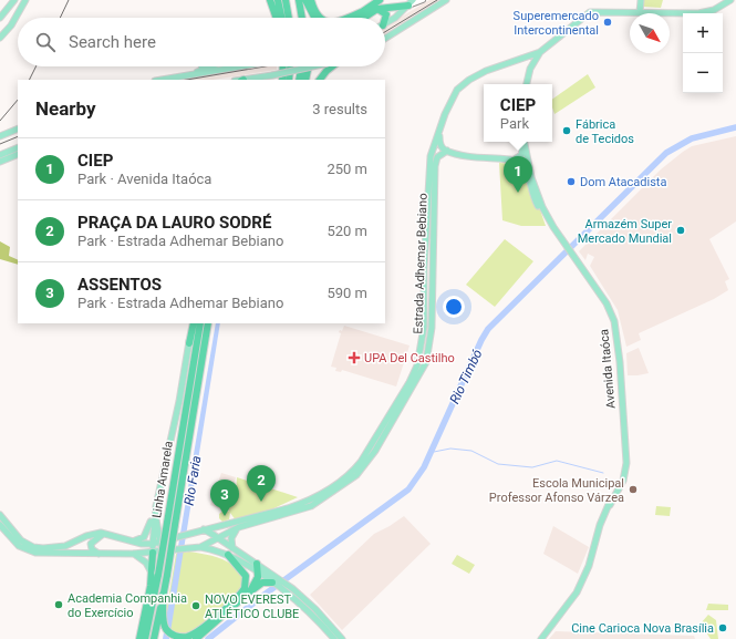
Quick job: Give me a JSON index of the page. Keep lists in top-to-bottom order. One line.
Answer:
{"streets":{"highway":["Linha Amarela"],"main road":["Estrada Adhemar Bebiano","Avenida Itaóca"]},"crossings":[["Estrada Adhemar Bebiano","Linha Amarela"]],"water":["Rio Timbó","Rio Faria"],"places":{"other":["Superemercado Intercontinental","Fábrica de Tecidos","Dom Atacadista","Armazém Super Mercado Mundial","Escola Municipal Professor Afonso Várzea","Academia Companhia do Exercício","NOVO EVEREST ATLÉTICO CLUBE","Cine Carioca Nova Brasília"],"health":["UPA Del Castilho"]},"north":"bottom right","page":{"map_buttons":["+","−"],"search":"Search here","heading":["Nearby","3 results"],"popup":["CIEP","Park"],"list":[{"mark":"1","name":"CIEP","note":"Park · Avenida Itaóca","value":"250 m"},{"mark":"2","name":"PRAÇA DA LAURO SODRÉ","note":"Park · Estrada Adhemar Bebiano","value":"520 m"},{"mark":"3","name":"ASSENTOS","note":"Park · Estrada Adhemar Bebiano","value":"590 m"}],"pins":["1","2","3"]}}
